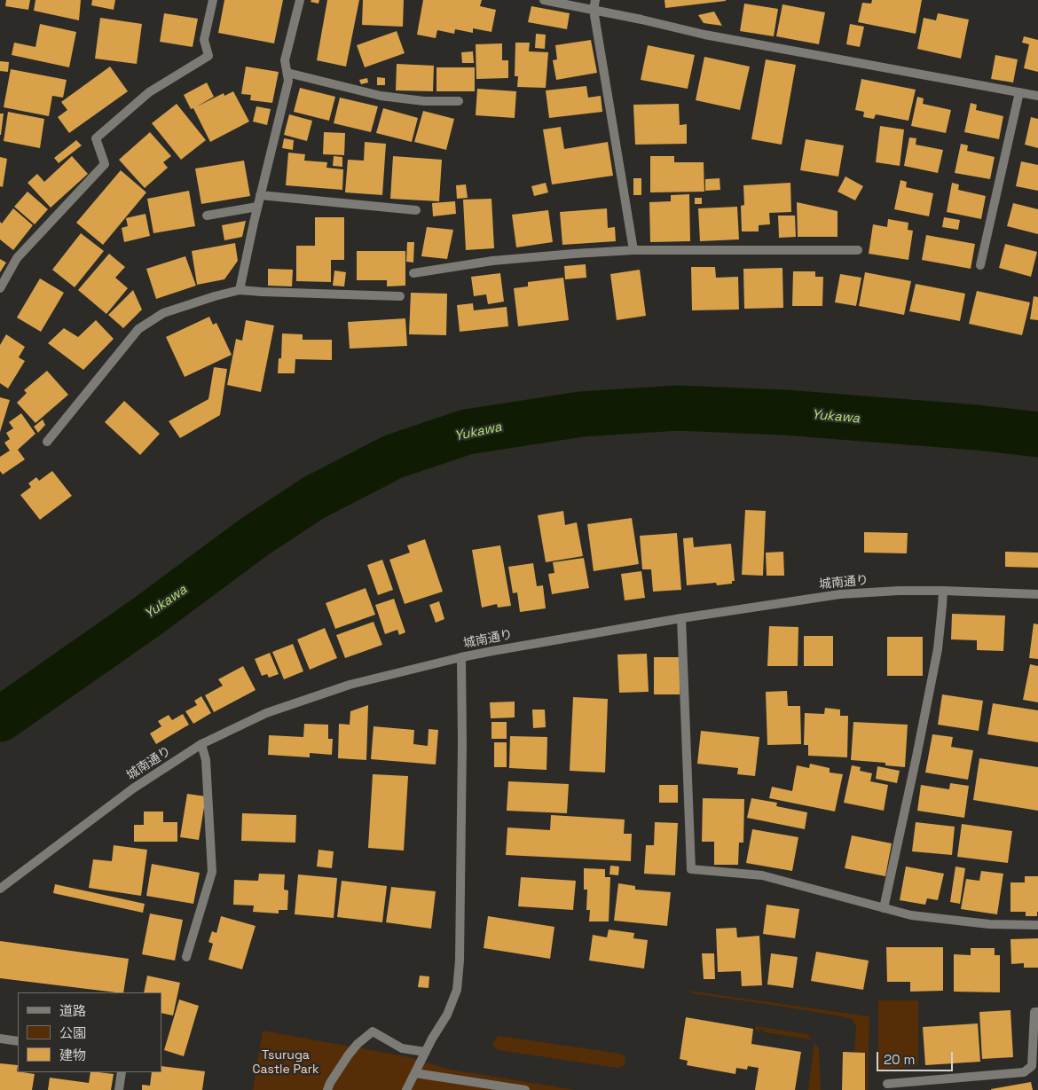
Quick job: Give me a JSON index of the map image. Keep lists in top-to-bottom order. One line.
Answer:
{"streets":{"street":["城南通り"]},"water":["Yukawa"],"parks":["Tsuruga Castle Park"],"legend":["道路","公園","建物"],"scale_bar":"20 m"}
